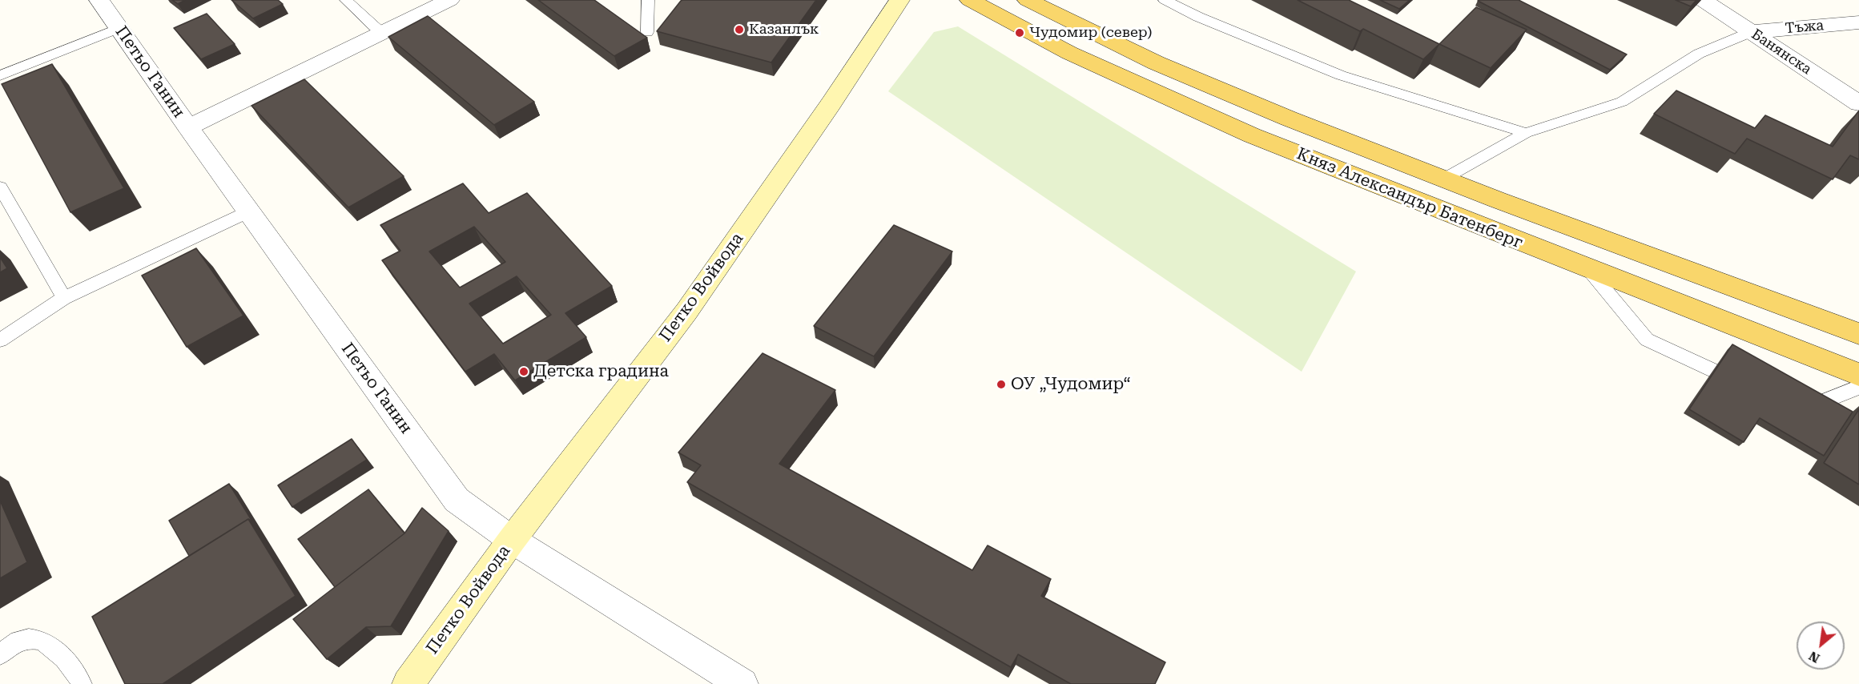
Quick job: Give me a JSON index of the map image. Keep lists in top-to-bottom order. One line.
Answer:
{"streets":{"main road":["Княз Александър Батенберг"],"street":["Тъжа","Банянска","Петьо Ганин","Петко Войвода"]},"crossings":[["Тъжа","Банянска"],["Петьо Ганин","Петко Войвода"]],"places":["Казанлък","Чудомир (север)","Детска градина","ОУ „Чудомир“"],"north":"bottom left"}
